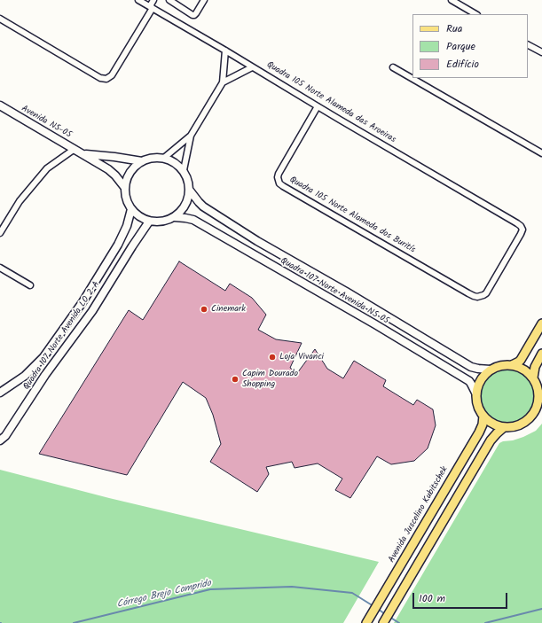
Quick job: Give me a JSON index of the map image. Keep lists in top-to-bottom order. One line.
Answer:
{"streets":{"main road":["Avenida Juscelino Kubitschek"],"street":["Quadra 105 Norte Alameda das Aroeiras","Avenida NS-05","Quadra 105 Norte Alameda dos Buritís","Quadra 107 Norte Avenida NS 05","Quadra 107 Norte Avenida LO 2-A"]},"crossings":[["Quadra 105 Norte Alameda das Aroeiras","Quadra 105 Norte Alameda dos Buritís"],["Quadra 107 Norte Avenida NS 05","Quadra 107 Norte Avenida LO 2-A"],["Quadra 107 Norte Avenida NS 05","Avenida Juscelino Kubitschek"]],"water":["Córrego Brejo Comprido"],"places":["Cinemark","Loja Vivanci","Capim Dourado Shopping"],"legend":["Rua","Parque","Edifício"],"scale_bar":"100 m"}
